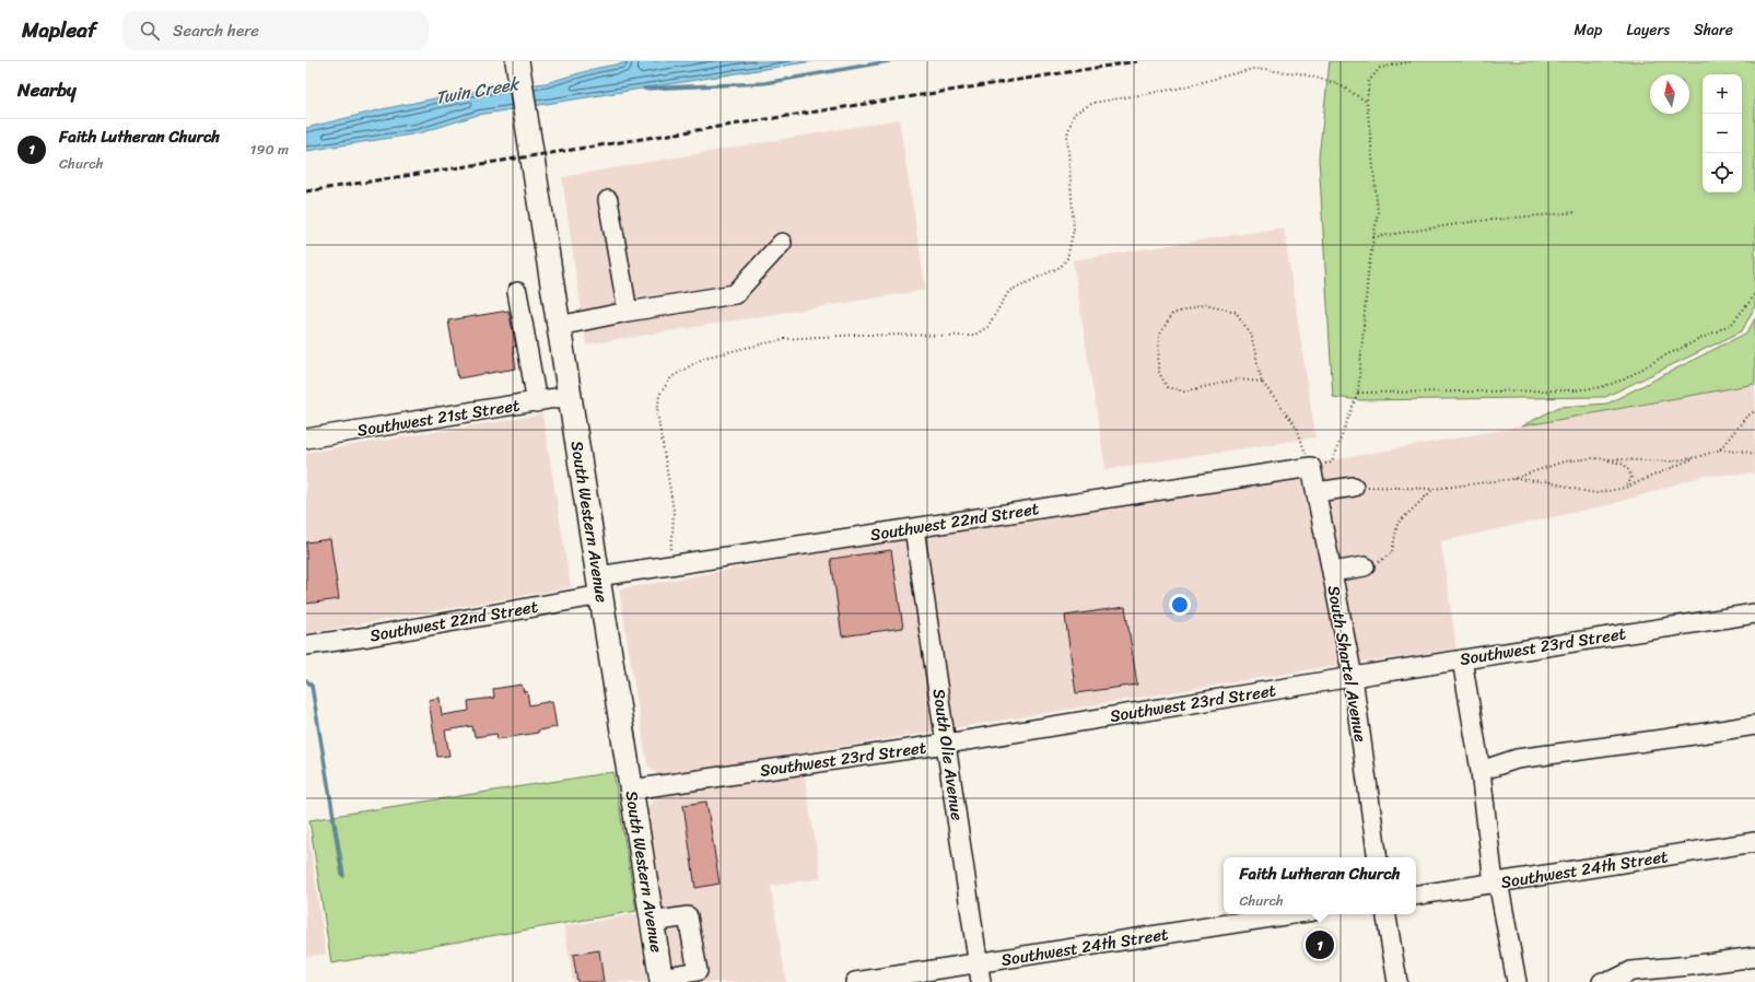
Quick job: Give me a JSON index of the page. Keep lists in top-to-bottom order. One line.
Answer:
{"streets":{"main road":["South Western Avenue"],"street":["Southwest 21st Street","Southwest 22nd Street","Southwest 23rd Street","South Shartel Avenue","South Olie Avenue","Southwest 24th Street"]},"crossings":[["Southwest 21st Street","South Western Avenue"],["South Western Avenue","Southwest 22nd Street"],["South Western Avenue","Southwest 23rd Street"],["Southwest 22nd Street","South Shartel Avenue"],["Southwest 22nd Street","South Olie Avenue"],["Southwest 23rd Street","South Shartel Avenue"],["Southwest 23rd Street","South Olie Avenue"],["South Olie Avenue","Southwest 24th Street"]],"water":["Twin Creek"],"north":"top","page":{"header":"Mapleaf","search":"Search here","nav":["Map","Layers","Share"],"heading":"Nearby","map_buttons":["+","−"],"list":[{"mark":"1","name":"Faith Lutheran Church","note":"Church","value":"190 m"}],"popup":["Faith Lutheran Church","Church"],"pins":"1"}}
